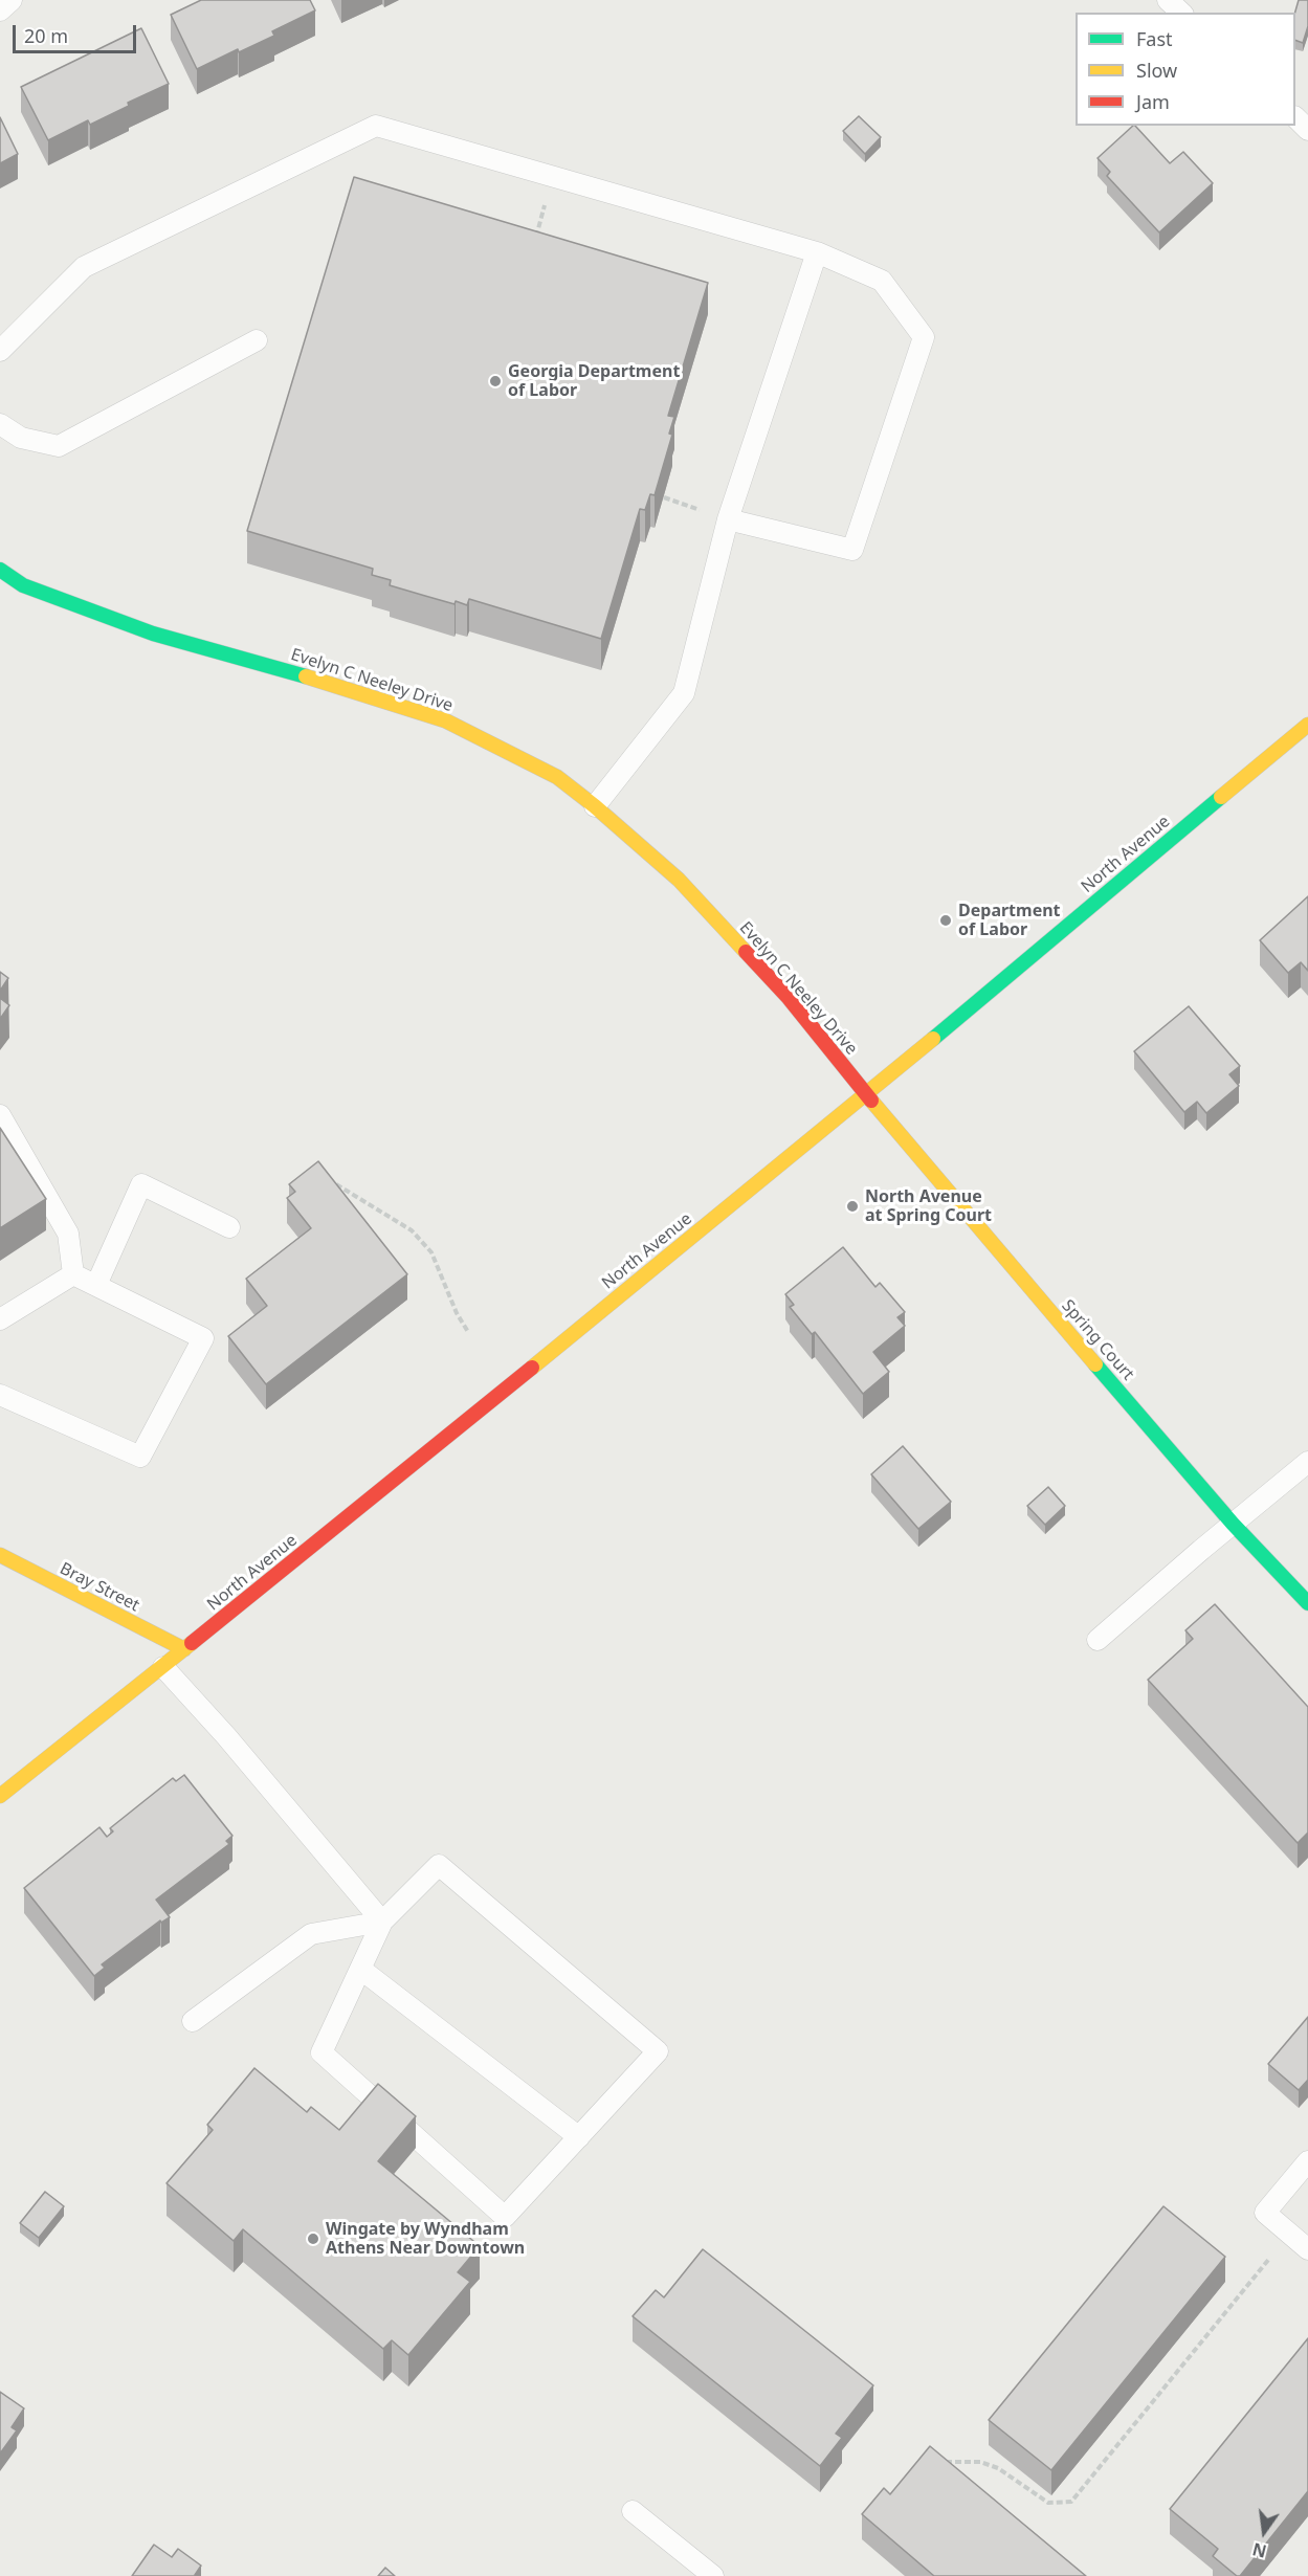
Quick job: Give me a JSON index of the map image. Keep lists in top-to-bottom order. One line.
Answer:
{"streets":{"street":["Evelyn C Neeley Drive","North Avenue","Spring Court","Bray Street"]},"crossings":[["Evelyn C Neeley Drive","North Avenue"],["Evelyn C Neeley Drive","Spring Court"],["North Avenue","Spring Court"],["North Avenue","Bray Street"]],"places":["Georgia Department of Labor","Department of Labor","North Avenue at Spring Court","Wingate by Wyndham Athens Near Downtown"],"legend":["Fast","Slow","Jam"],"scale_bar":"20 m","north":"bottom"}
